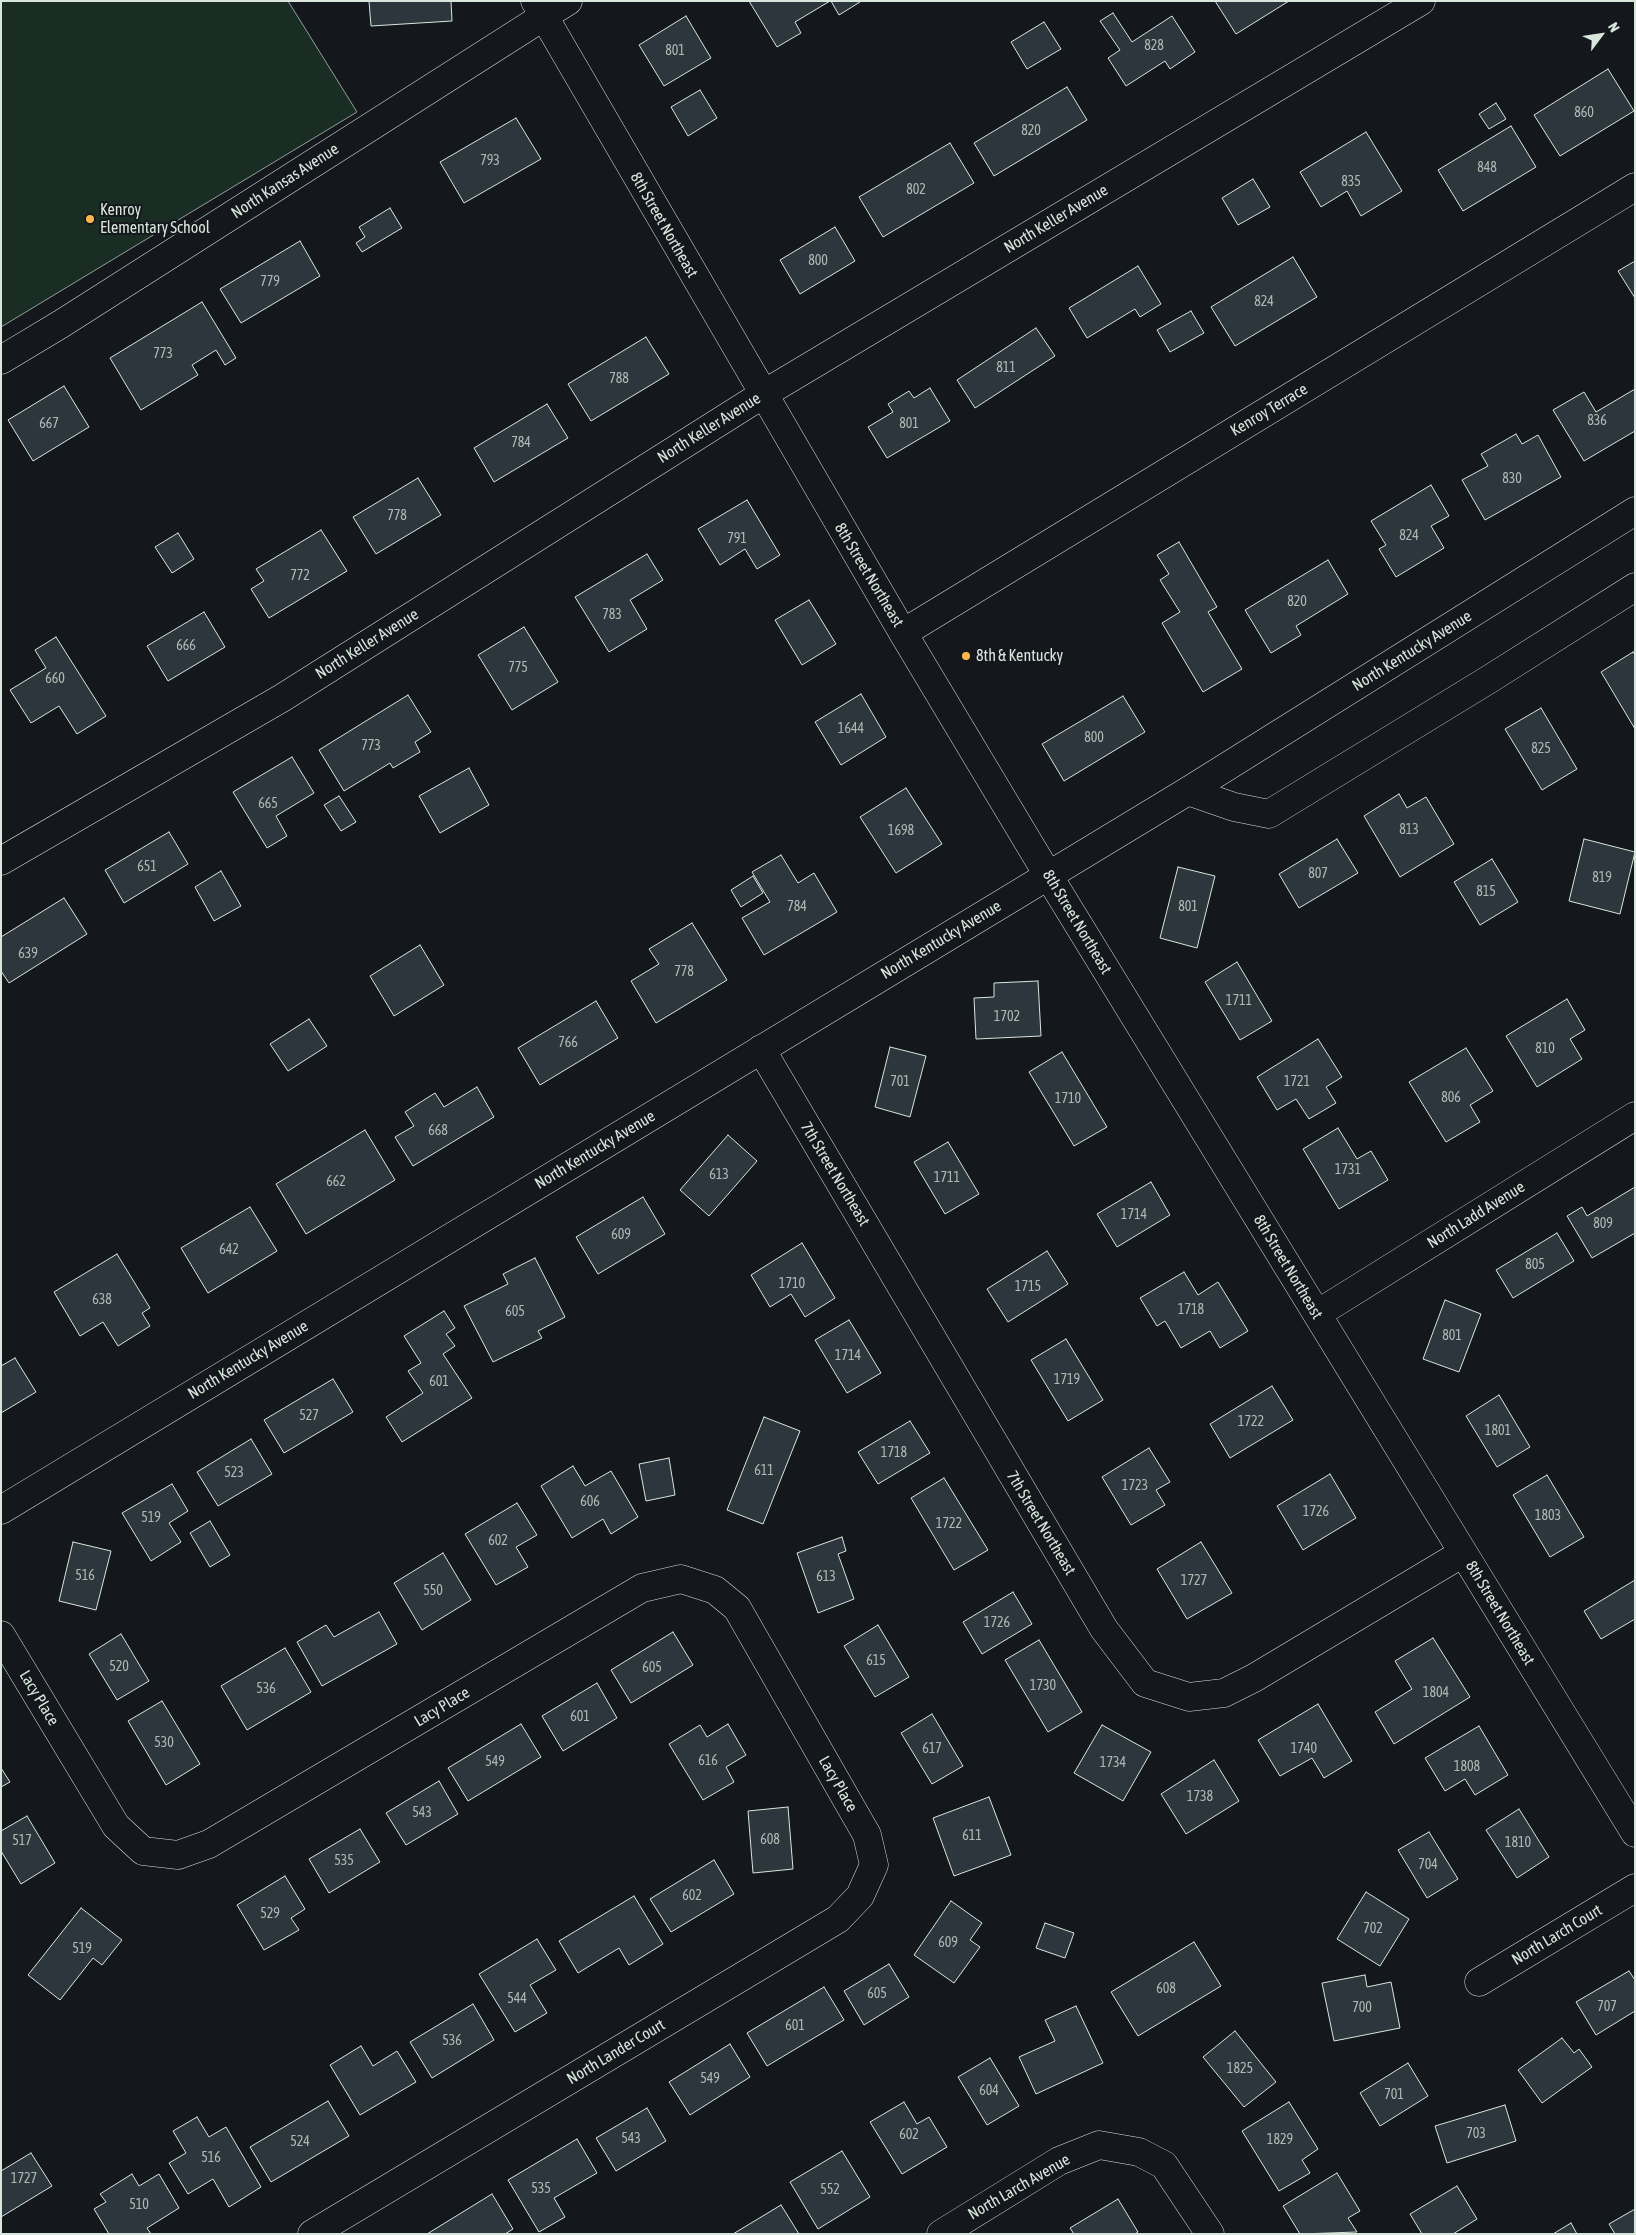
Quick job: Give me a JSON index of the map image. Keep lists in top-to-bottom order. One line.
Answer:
{"streets":{"street":["North Kansas Avenue","North Keller Avenue","8th Street Northeast","Kenroy Terrace","North Kentucky Avenue","7th Street Northeast","North Ladd Avenue","Lacy Place","North Larch Court","North Lander Court","North Larch Avenue"]},"crossings":[["North Kansas Avenue","8th Street Northeast"],["North Keller Avenue","8th Street Northeast"],["8th Street Northeast","Kenroy Terrace"],["8th Street Northeast","North Kentucky Avenue"],["8th Street Northeast","7th Street Northeast"],["8th Street Northeast","North Ladd Avenue"],["North Kentucky Avenue","7th Street Northeast"],["Lacy Place","North Lander Court"]],"places":["Kenroy Elementary School","8th & Kentucky"],"house_numbers":["828","801","860","820","793","848","835","802","800","779","824","773","811","788","836","667","801","784","830","778","824","791","772","820","783","666","775","660","1644","800","773","825","665","813","1698","651","807","819","815","784","801","639","778","1711","1702","766","810","701","1721","806","1710","668","1731","613","1711","662","1714","809","609","642","805","1710","1715","638","1718","605","801","1714","1719","601","527","1722","1801","1718","611","523","1723","606","1726","1803","519","1722","602","516","613","1727","550","1726","615","520","605","1730","536","1804","601","530","617","1740","616","549","1734","1808","1738","543","611","608","517","1810","535","704","602","529","702","609","519","608","605","544","707","700","601","536","1825","549","604","701","703","602","543","1829","524","516","1727","535","552","510"],"north":"top right"}
